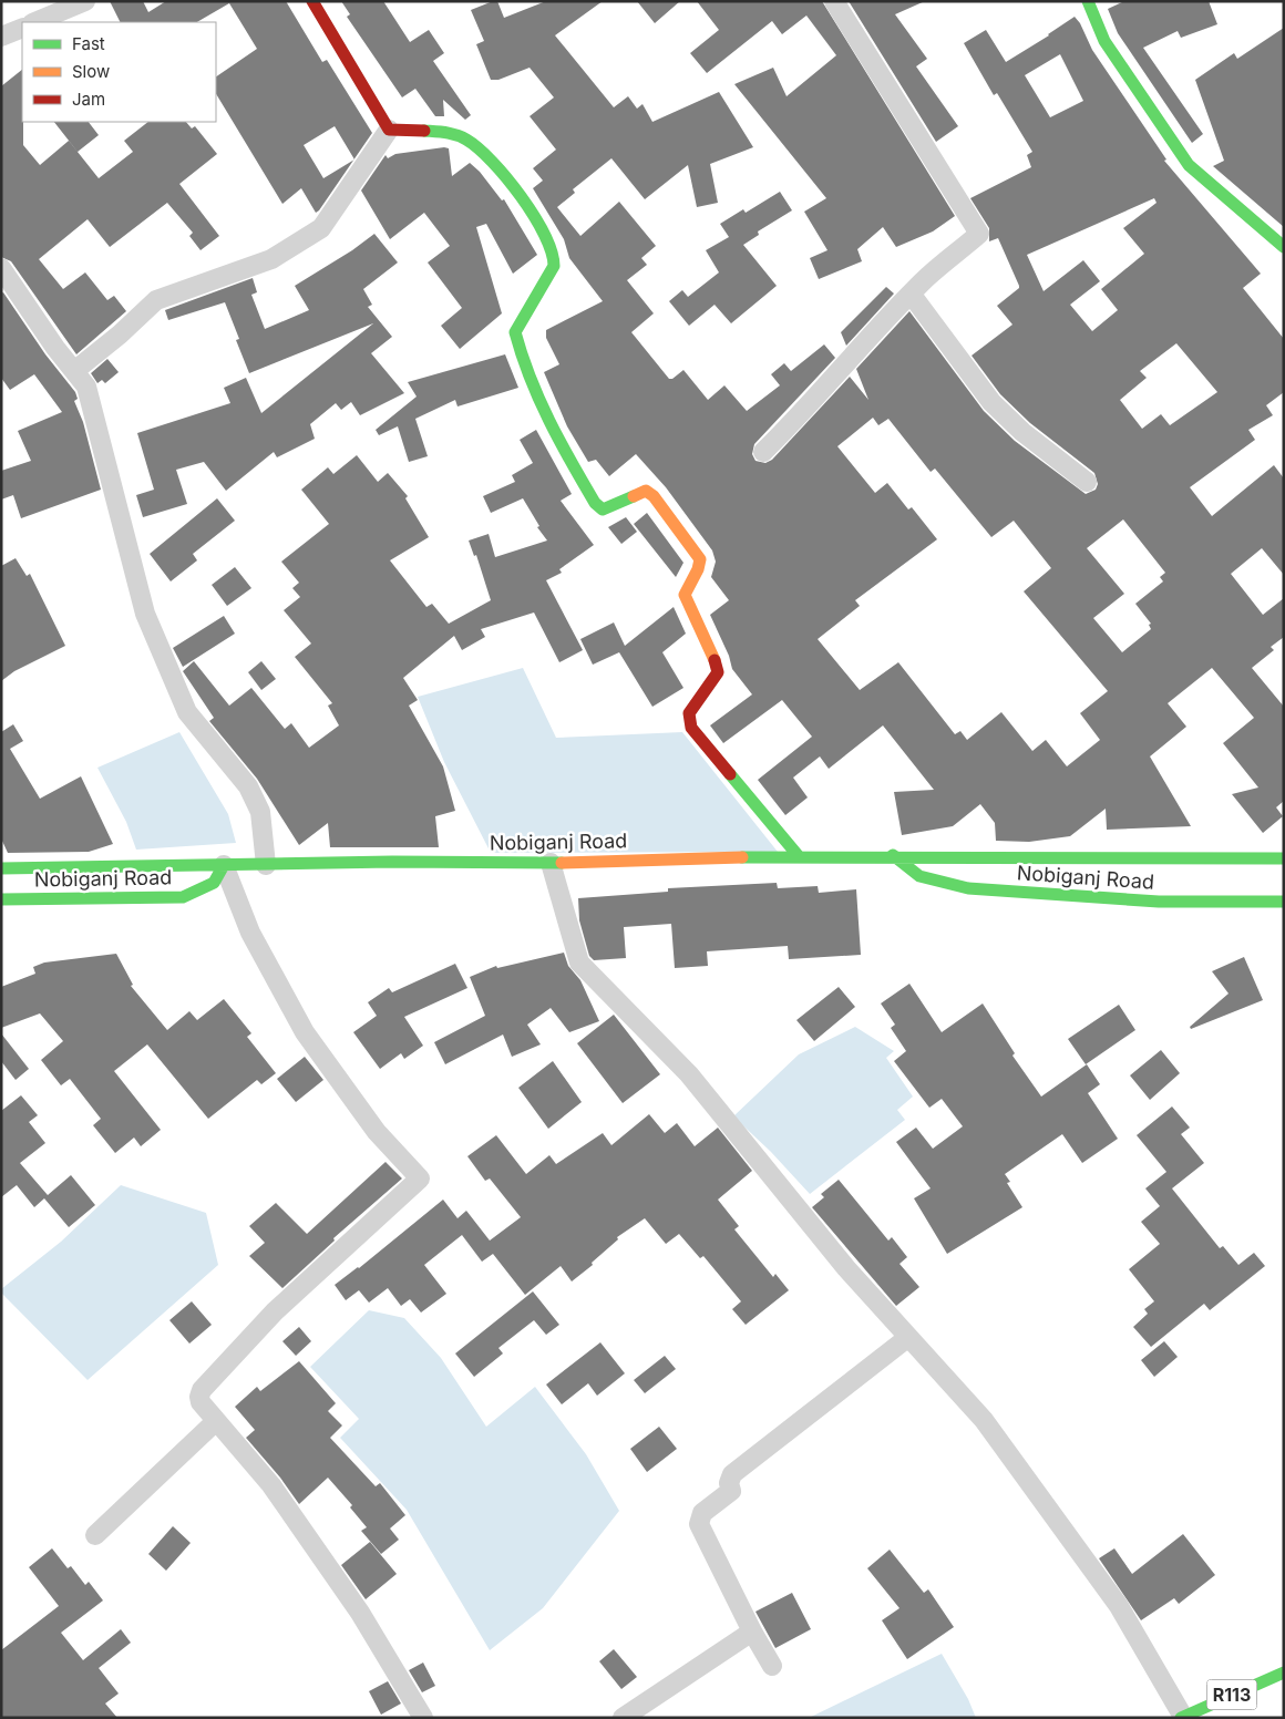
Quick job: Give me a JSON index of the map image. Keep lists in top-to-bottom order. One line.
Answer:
{"streets":{"main road":["Nobiganj Road","R113"]},"legend":["Fast","Slow","Jam"]}
